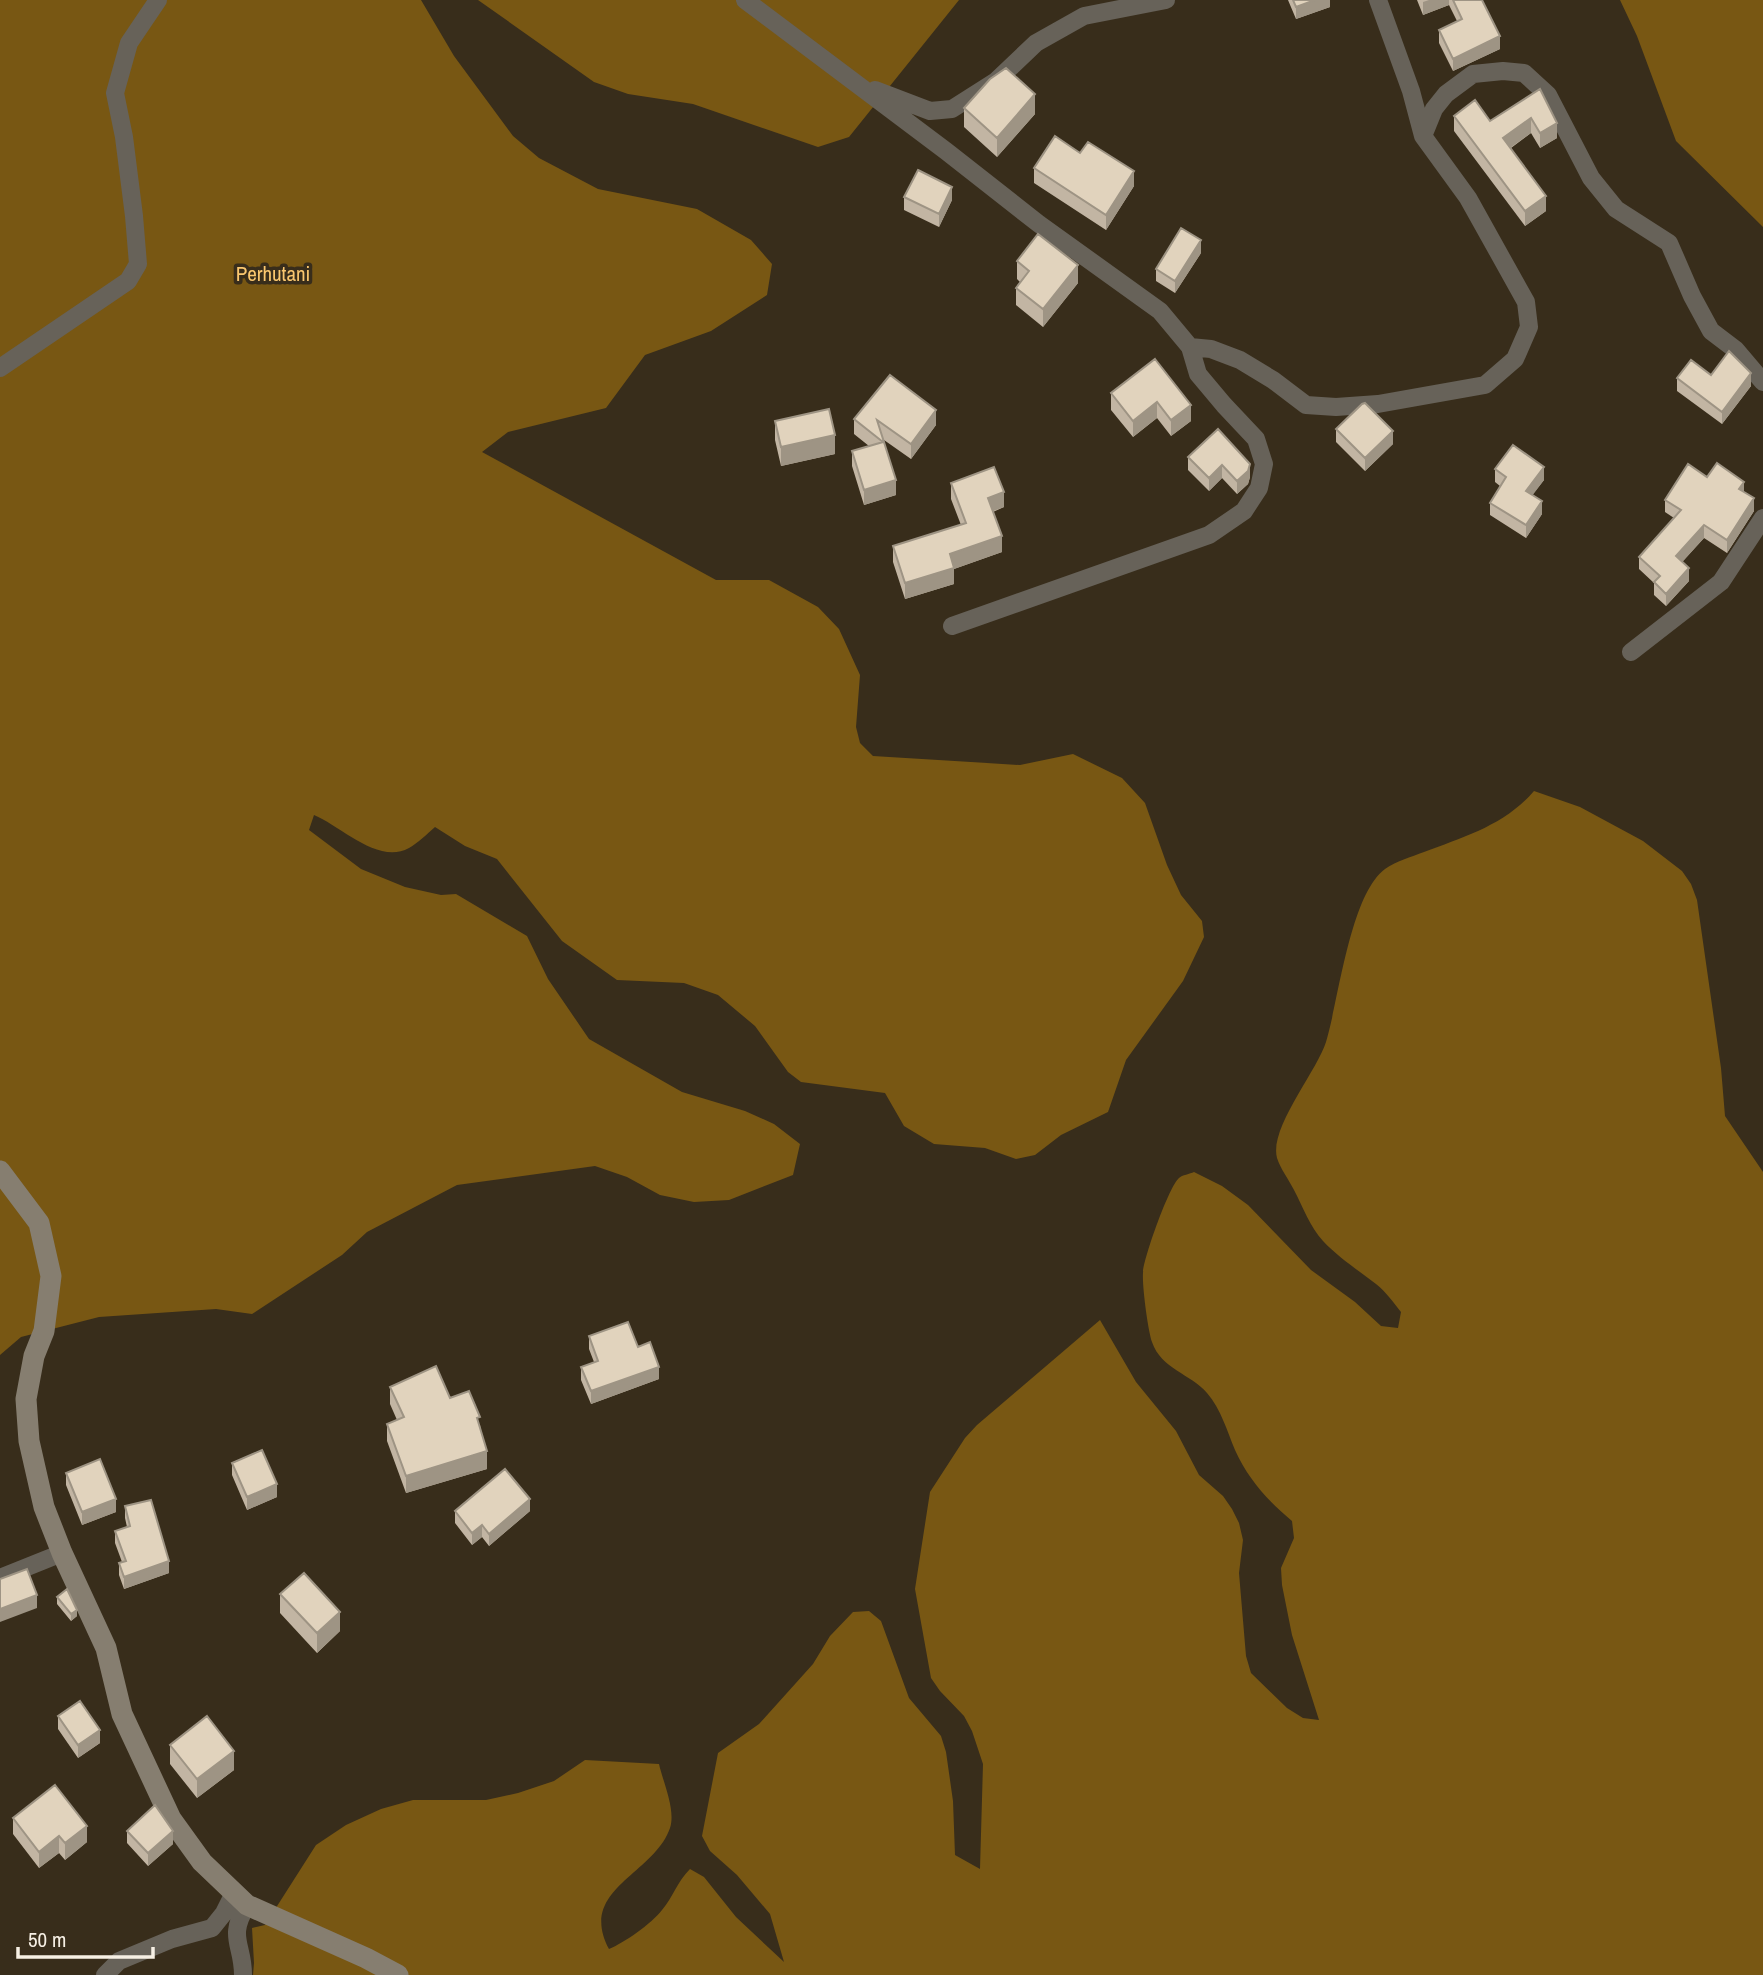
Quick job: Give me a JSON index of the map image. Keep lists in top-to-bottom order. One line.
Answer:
{"parks":["Perhutani"],"scale_bar":"50 m"}
